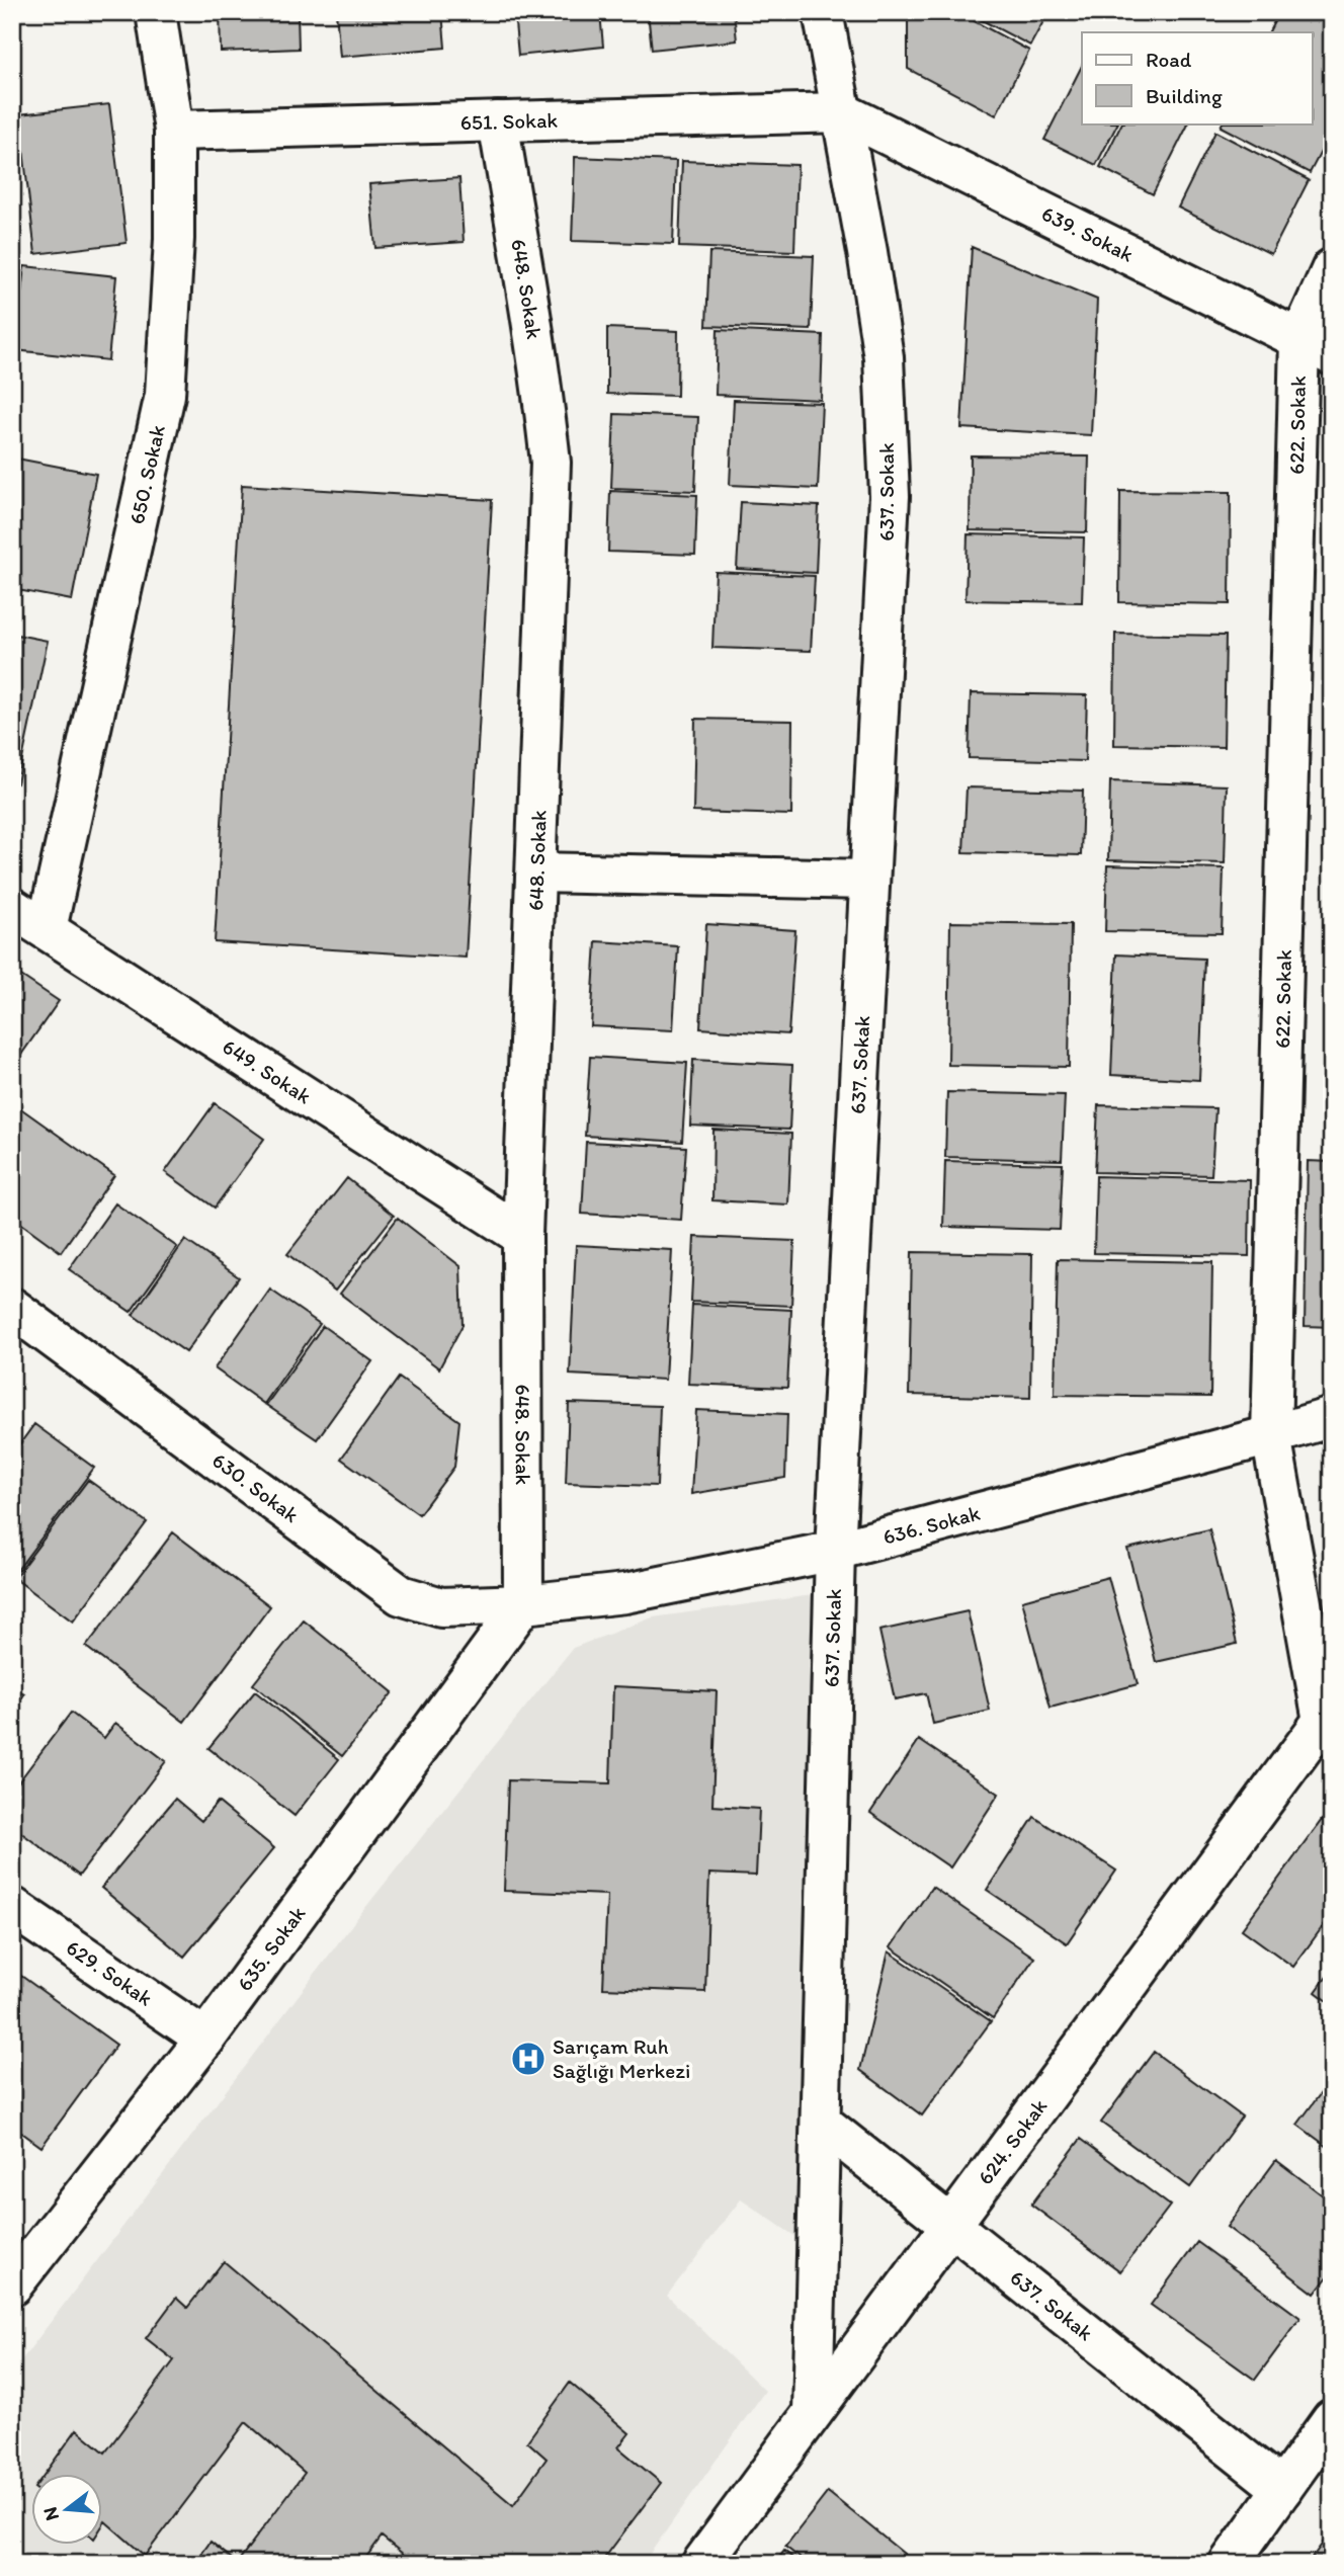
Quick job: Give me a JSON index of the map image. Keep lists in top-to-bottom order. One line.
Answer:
{"streets":{"street":["651. Sokak","639. Sokak","648. Sokak","622. Sokak","650. Sokak","637. Sokak","649. Sokak","630. Sokak","636. Sokak","635. Sokak","629. Sokak","624. Sokak"]},"crossings":[["651. Sokak","639. Sokak"],["651. Sokak","648. Sokak"],["651. Sokak","650. Sokak"],["651. Sokak","637. Sokak"],["639. Sokak","622. Sokak"],["639. Sokak","637. Sokak"],["648. Sokak","649. Sokak"],["648. Sokak","630. Sokak"],["648. Sokak","636. Sokak"],["648. Sokak","635. Sokak"],["622. Sokak","636. Sokak"],["622. Sokak","624. Sokak"],["650. Sokak","649. Sokak"],["637. Sokak","636. Sokak"],["637. Sokak","624. Sokak"],["630. Sokak","636. Sokak"],["630. Sokak","635. Sokak"],["636. Sokak","635. Sokak"],["635. Sokak","629. Sokak"]],"places":{"hospital":["Sarıçam Ruh Sağlığı Merkezi"]},"legend":["Road","Building"],"north":"left"}
